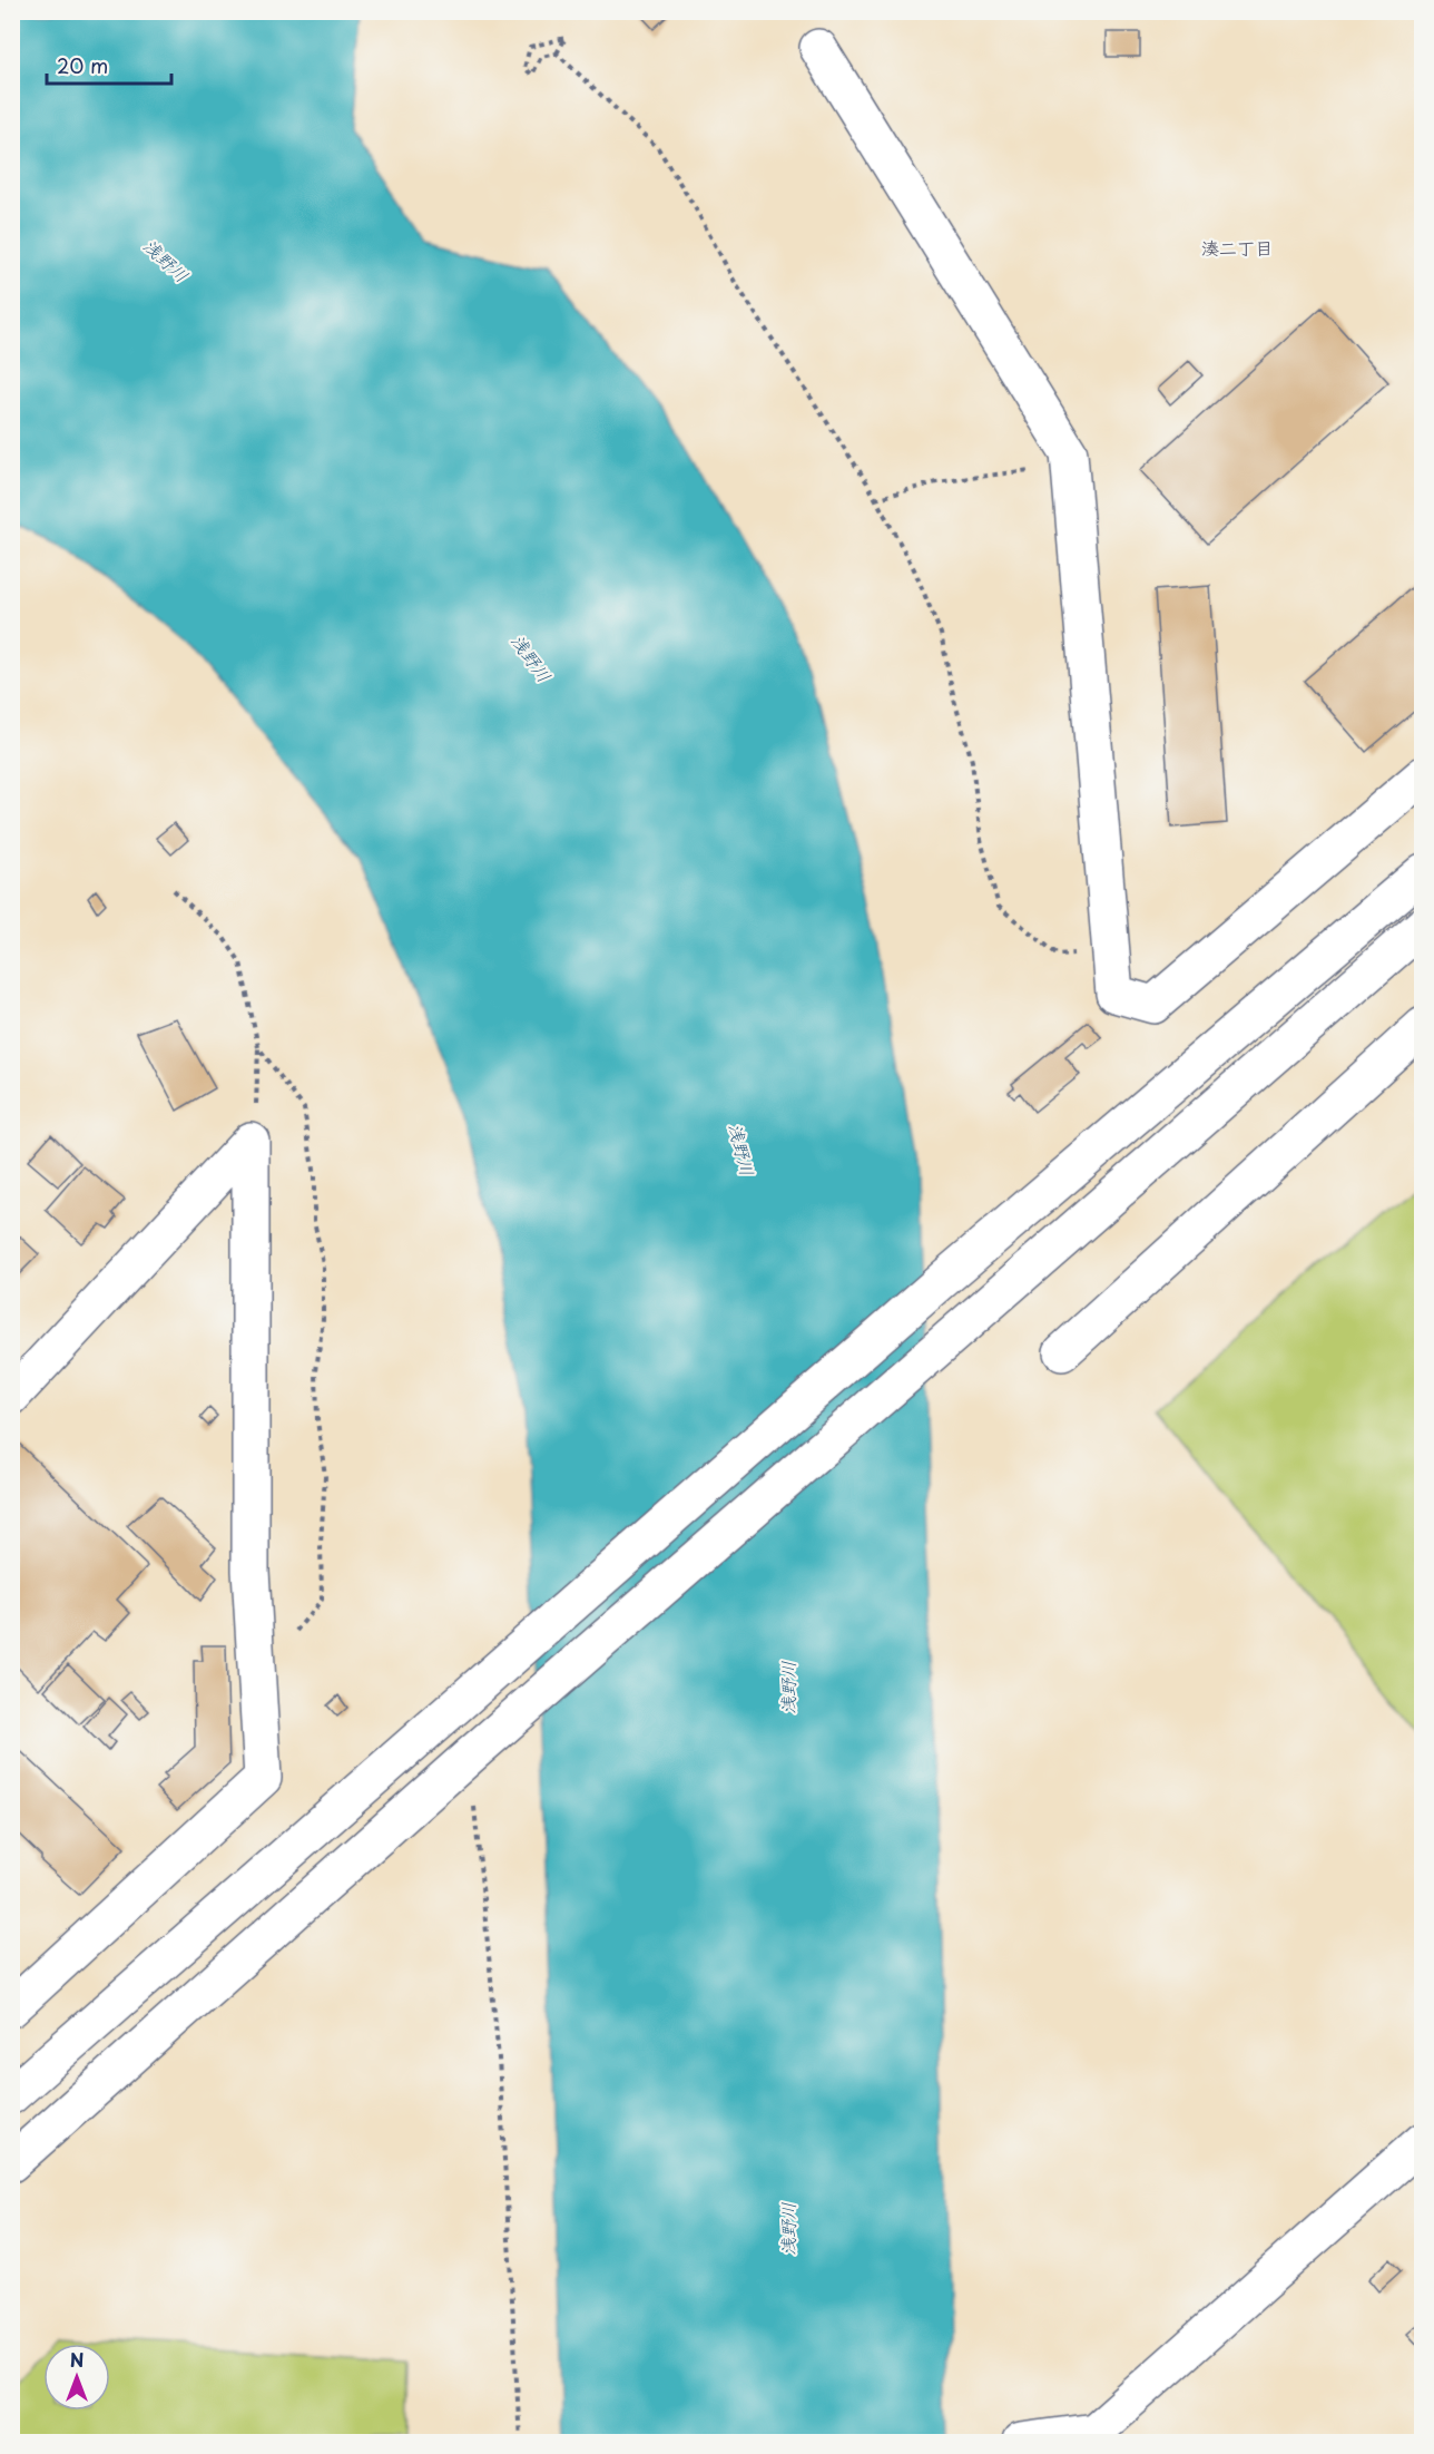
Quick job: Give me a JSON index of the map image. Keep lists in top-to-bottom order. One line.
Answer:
{"districts":["湊二丁目"],"water":["浅野川"],"scale_bar":"20 m","north":"top"}
